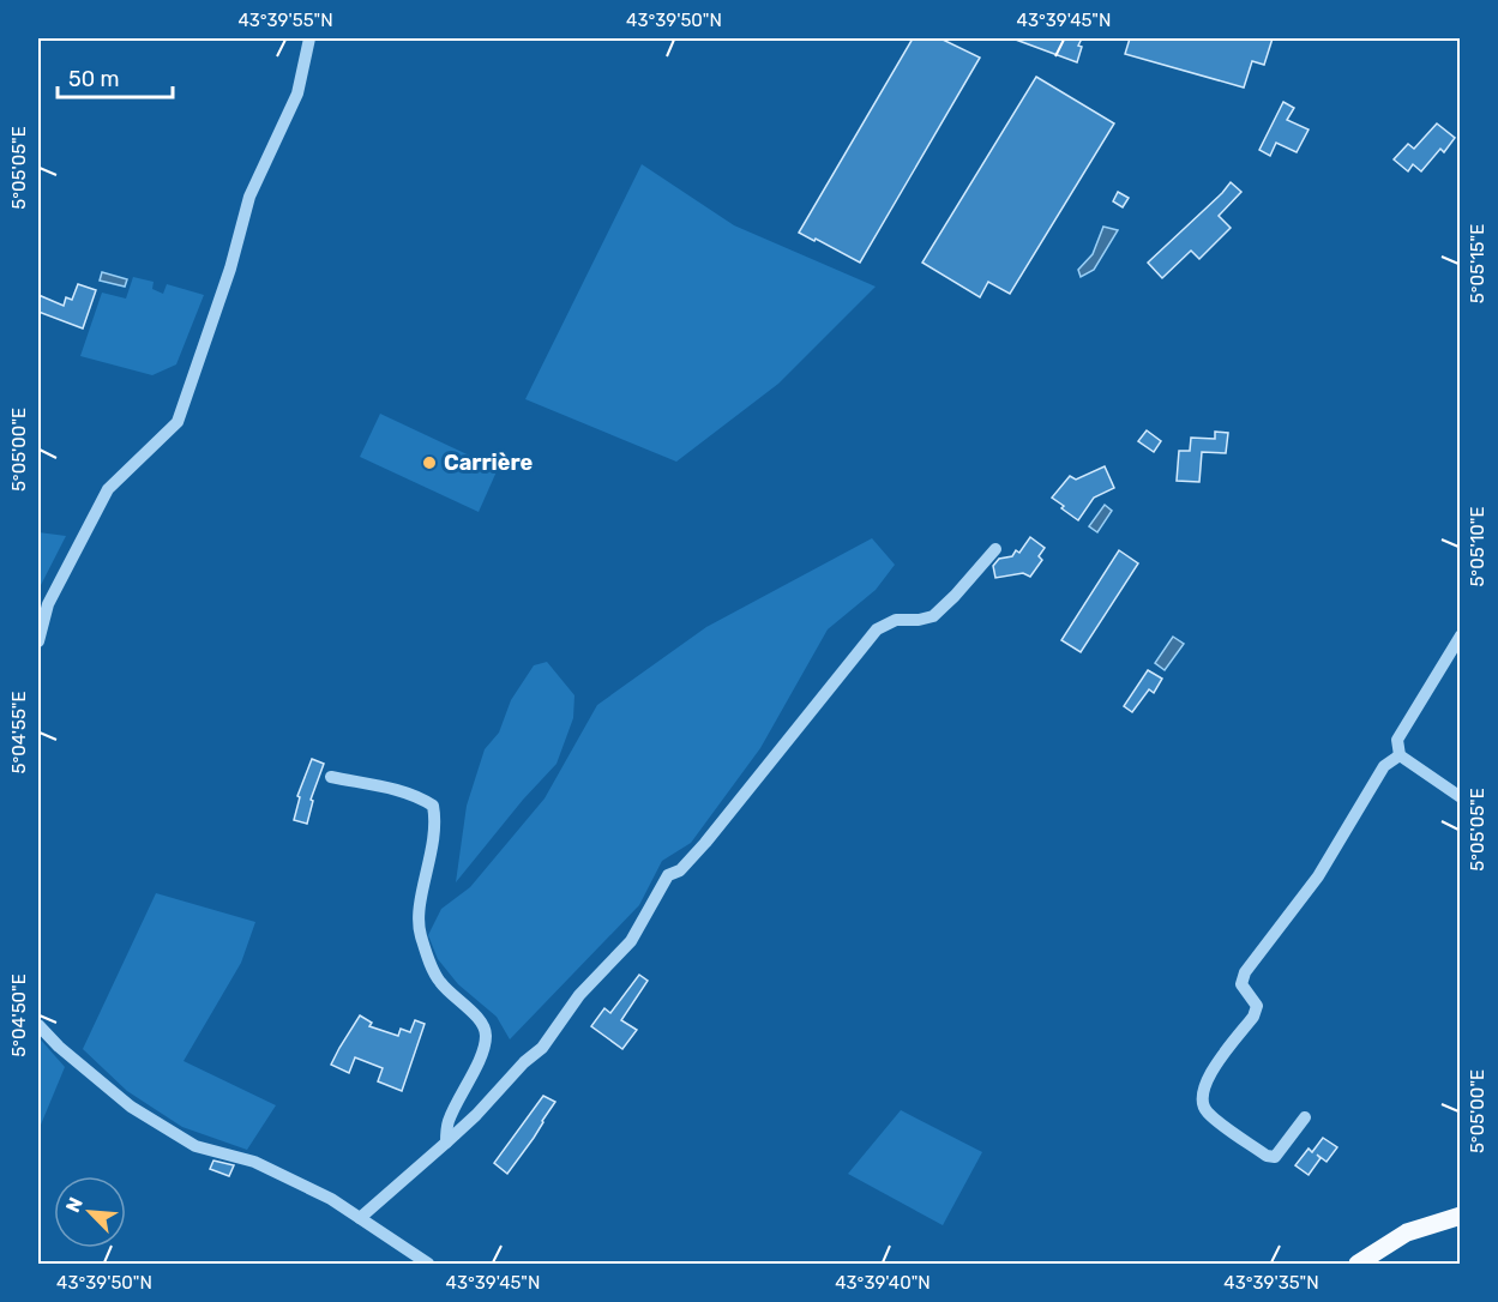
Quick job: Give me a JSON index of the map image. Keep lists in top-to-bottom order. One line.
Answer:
{"places":["Carrière"],"scale_bar":"50 m","north":"top left","coordinates":["43°39'55\"N","43°39'50\"N","43°39'45\"N","5°05'05\"E","5°05'15\"E","5°05'00\"E","5°05'10\"E","5°04'55\"E","5°04'50\"E","43°39'40\"N","43°39'35\"N"]}
